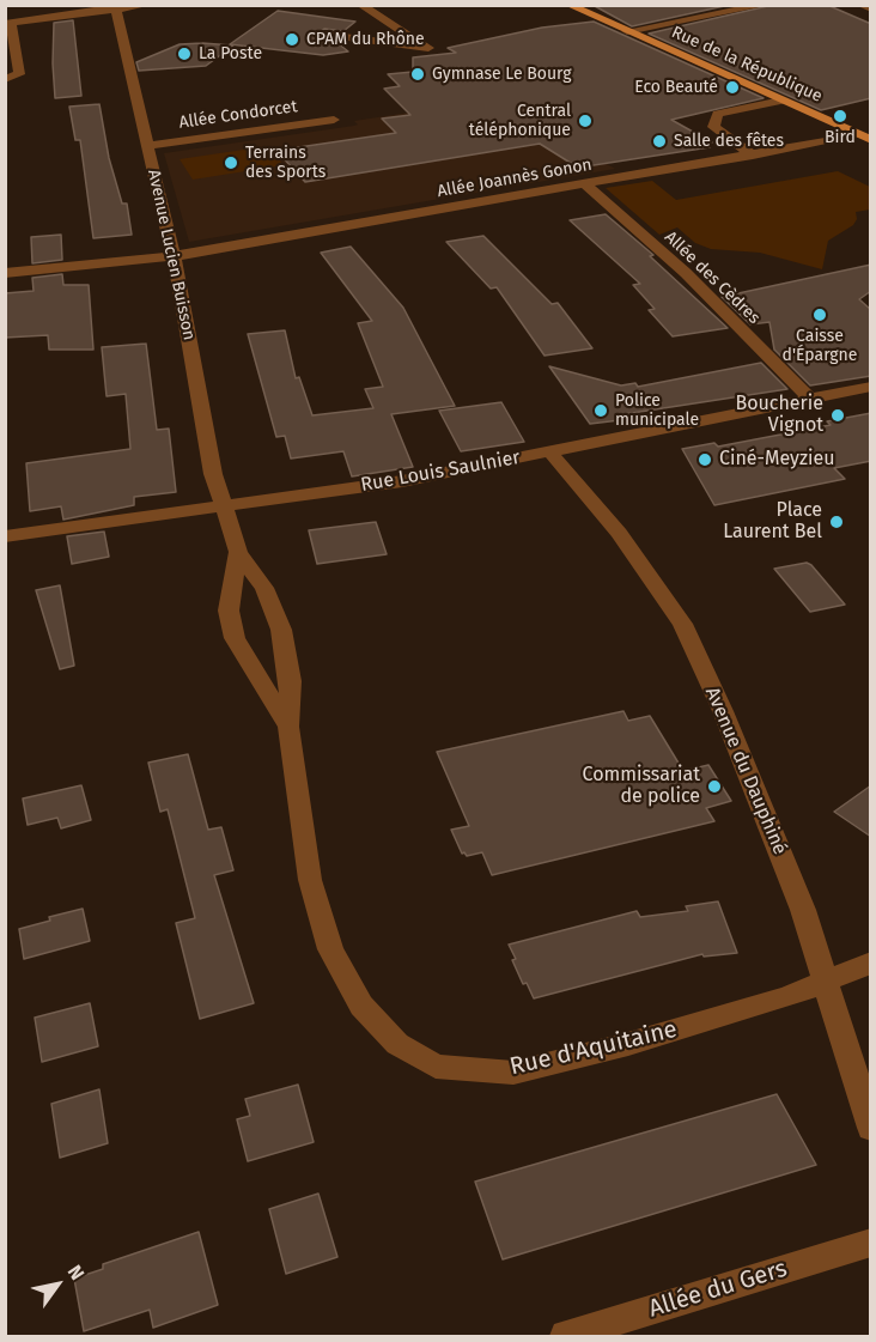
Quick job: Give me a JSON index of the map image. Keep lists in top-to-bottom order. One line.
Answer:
{"streets":{"main road":["Rue de la République"],"street":["Allée Condorcet","Allée Joannès Gonon","Avenue Lucien Buisson","Allée des Cèdres","Rue Louis Saulnier","Avenue du Dauphiné","Rue d'Aquitaine","Allée du Gers"]},"crossings":[["Rue de la République","Allée Joannès Gonon"],["Allée Condorcet","Avenue Lucien Buisson"],["Allée Joannès Gonon","Avenue Lucien Buisson"],["Allée Joannès Gonon","Allée des Cèdres"],["Avenue Lucien Buisson","Rue Louis Saulnier"],["Avenue Lucien Buisson","Rue d'Aquitaine"],["Allée des Cèdres","Rue Louis Saulnier"],["Rue Louis Saulnier","Avenue du Dauphiné"],["Rue Louis Saulnier","Rue d'Aquitaine"],["Avenue du Dauphiné","Rue d'Aquitaine"]],"places":["CPAM du Rhône","La Poste","Gymnase Le Bourg","Eco Beauté","Bird","Central téléphonique","Salle des fêtes","Terrains des Sports","Caisse d'Épargne","Police municipale","Boucherie Vignot","Ciné-Meyzieu","Place Laurent Bel","Commissariat de police"],"north":"top right"}
